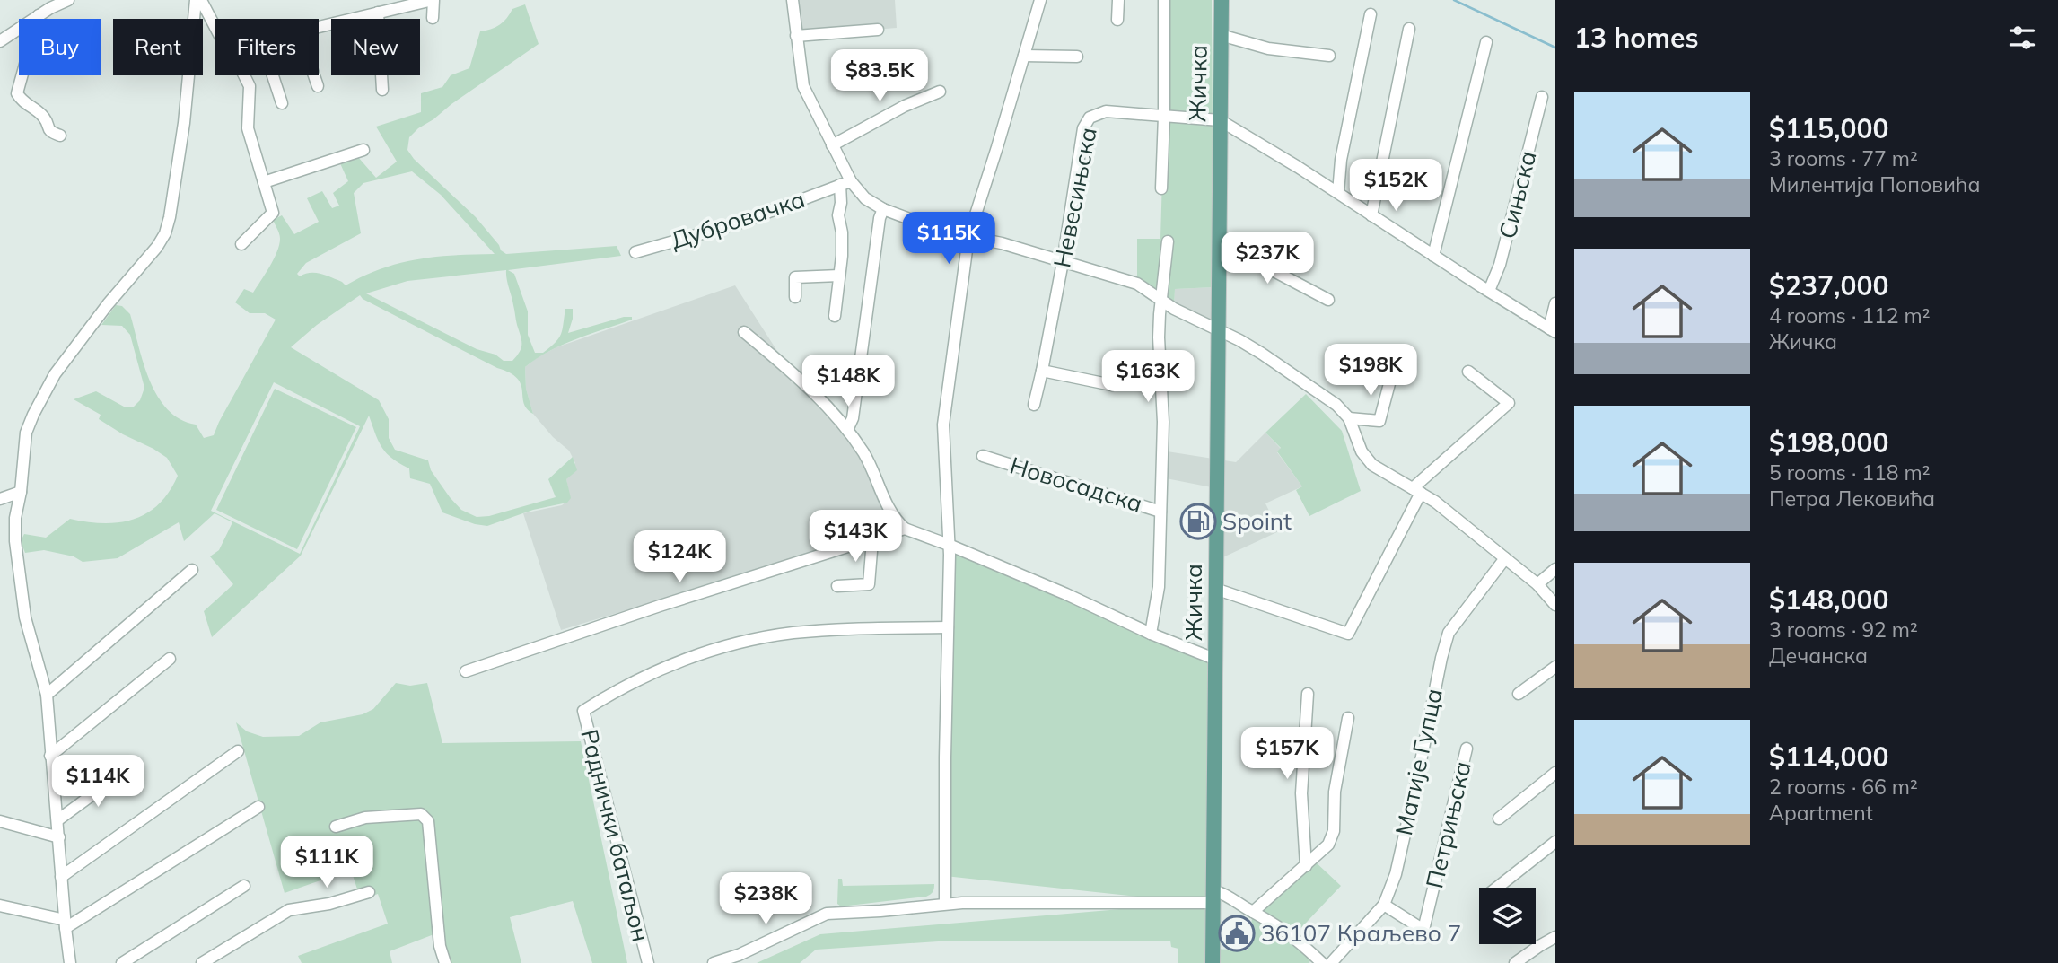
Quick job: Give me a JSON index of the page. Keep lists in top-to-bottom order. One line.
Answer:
{"streets":{"main road":["Жичка"],"street":["Сињска","Невесињска","Дубровачка","Новосадска","Матије Гупца","Петрињска","Раднички батаљон"]},"crossings":[["Жичка","Невесињска"],["Матије Гупца","Петрињска"]],"places":{"fuel station":["Spoint"],"public building":["36107 Краљево 7"]},"page":{"heading":"13 homes","chip":["Buy","Rent","Filters","New"],"price":["$83.5K","$152K","$115K","$237K","$198K","$163K","$148K","$143K","$124K","$157K","$114K","$111K","$238K"],"list":[{"name":"$115,000","note":"3 rooms · 77 m² · Милентија Поповића"},{"name":"$237,000","note":"4 rooms · 112 m² · Жичка"},{"name":"$198,000","note":"5 rooms · 118 m² · Петра Лековића"},{"name":"$148,000","note":"3 rooms · 92 m² · Дечанска"},{"name":"$114,000","note":"2 rooms · 66 m² · Apartment"}]}}
